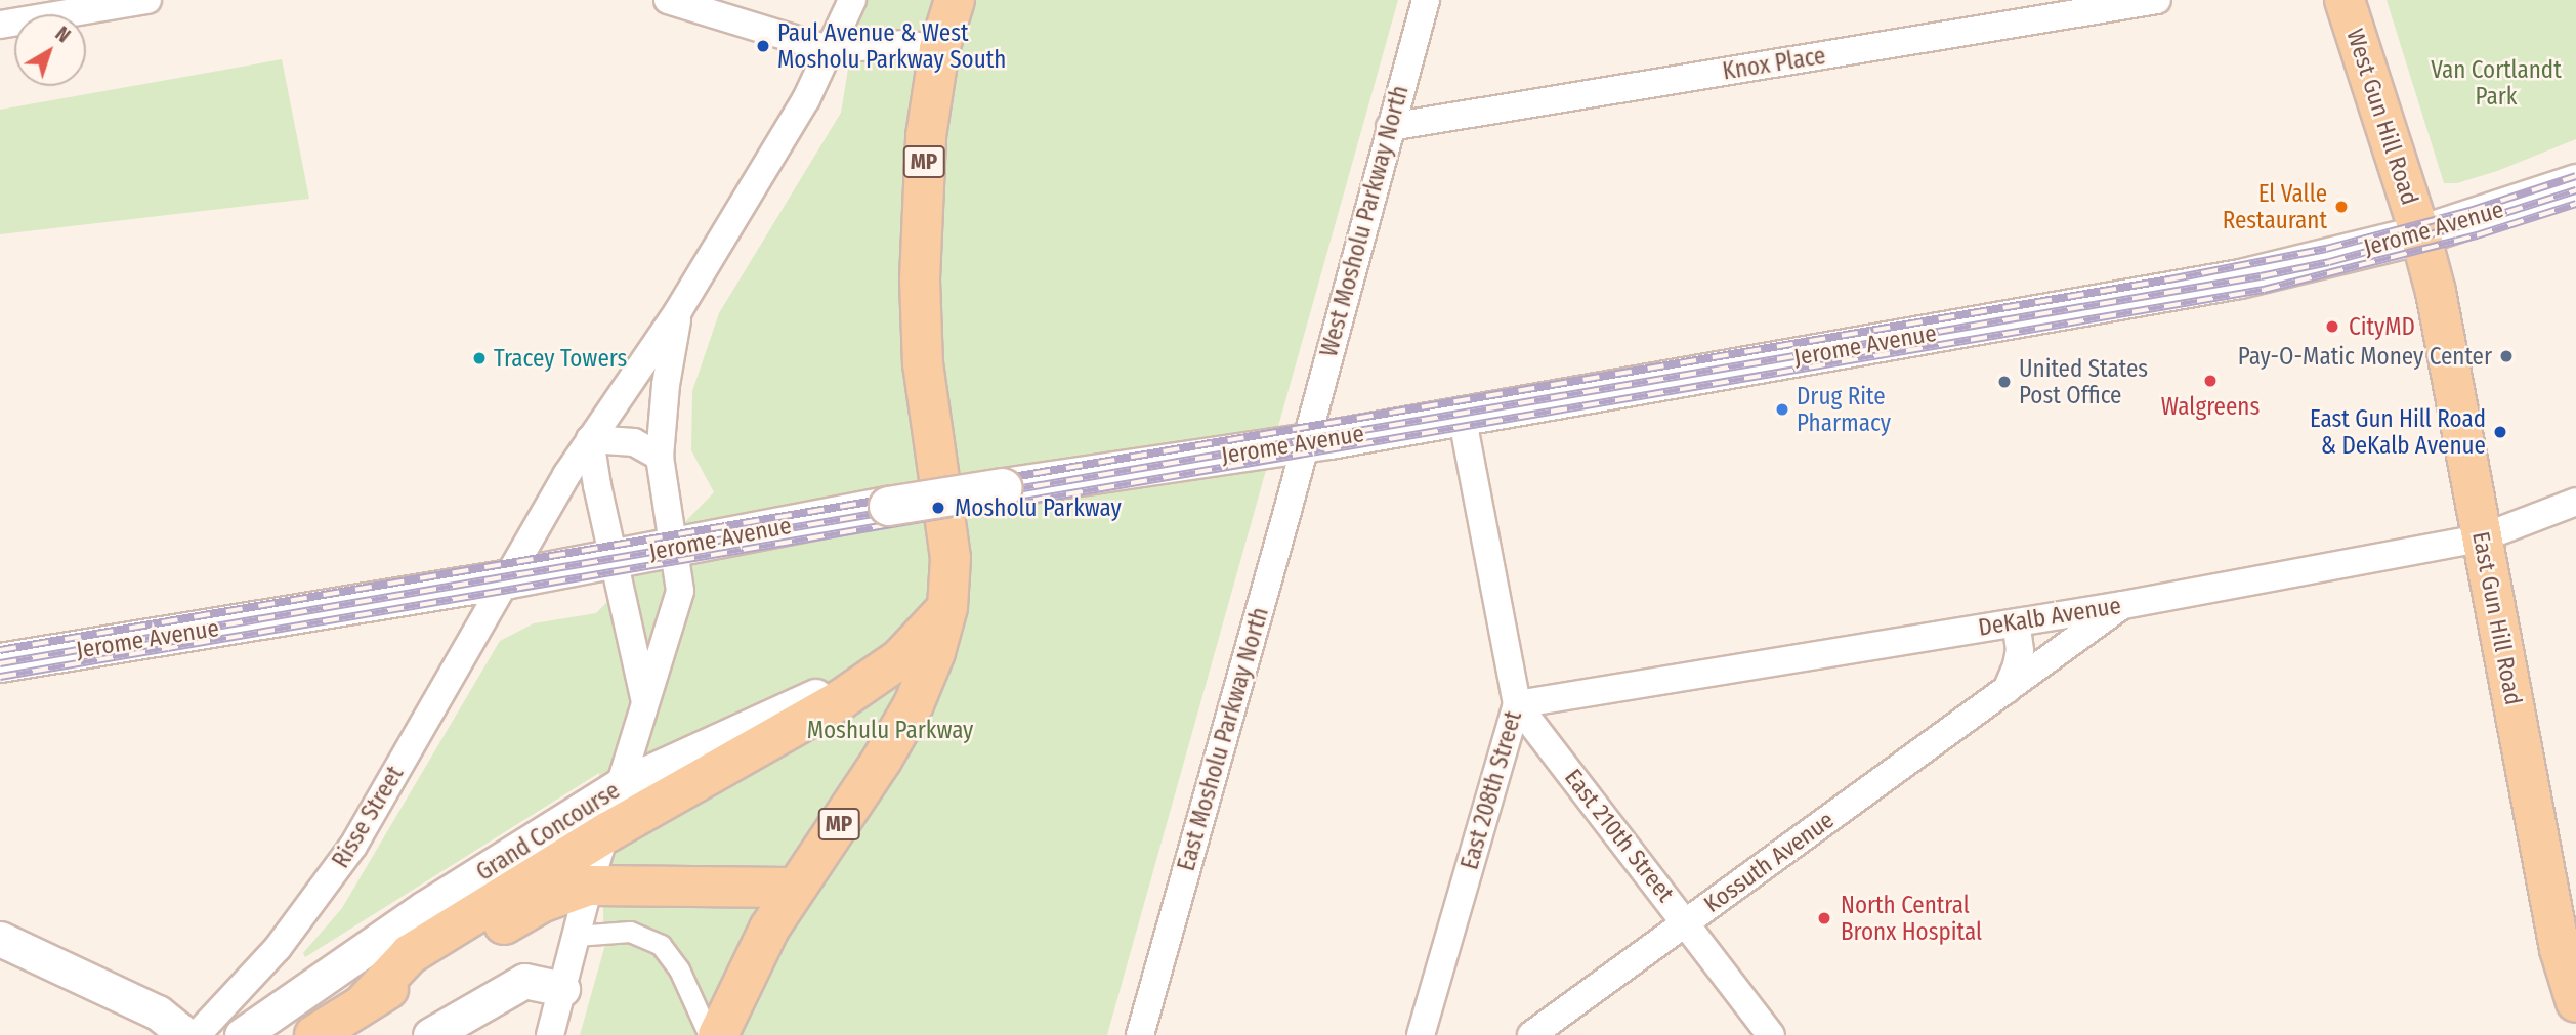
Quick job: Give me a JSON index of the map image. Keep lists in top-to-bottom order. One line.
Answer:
{"streets":{"main road":["West Gun Hill Road","MP","Jerome Avenue","East Gun Hill Road","Grand Concourse"],"street":["Knox Place","West Mosholu Parkway North","DeKalb Avenue","East Mosholu Parkway North","East 208th Street","Risse Street","East 210th Street","Kossuth Avenue"]},"crossings":[["Knox Place","West Mosholu Parkway North"],["West Gun Hill Road","Jerome Avenue"],["West Gun Hill Road","East Gun Hill Road"],["MP","Grand Concourse"],["West Mosholu Parkway North","Jerome Avenue"],["West Mosholu Parkway North","East Mosholu Parkway North"],["Jerome Avenue","East Gun Hill Road"],["Jerome Avenue","East Mosholu Parkway North"],["Jerome Avenue","East 208th Street"],["Jerome Avenue","Risse Street"],["DeKalb Avenue","East Gun Hill Road"],["DeKalb Avenue","East 208th Street"],["DeKalb Avenue","East 210th Street"],["DeKalb Avenue","Kossuth Avenue"],["East 208th Street","East 210th Street"],["East 210th Street","Kossuth Avenue"]],"parks":["Van Cortlandt Park","Moshulu Parkway"],"places":["Paul Avenue & West Mosholu Parkway South","El Valle Restaurant","CityMD","Pay-O-Matic Money Center","Tracey Towers","Walgreens","United States Post Office","Drug Rite Pharmacy","East Gun Hill Road & DeKalb Avenue","Mosholu Parkway","North Central Bronx Hospital"],"north":"top right"}
